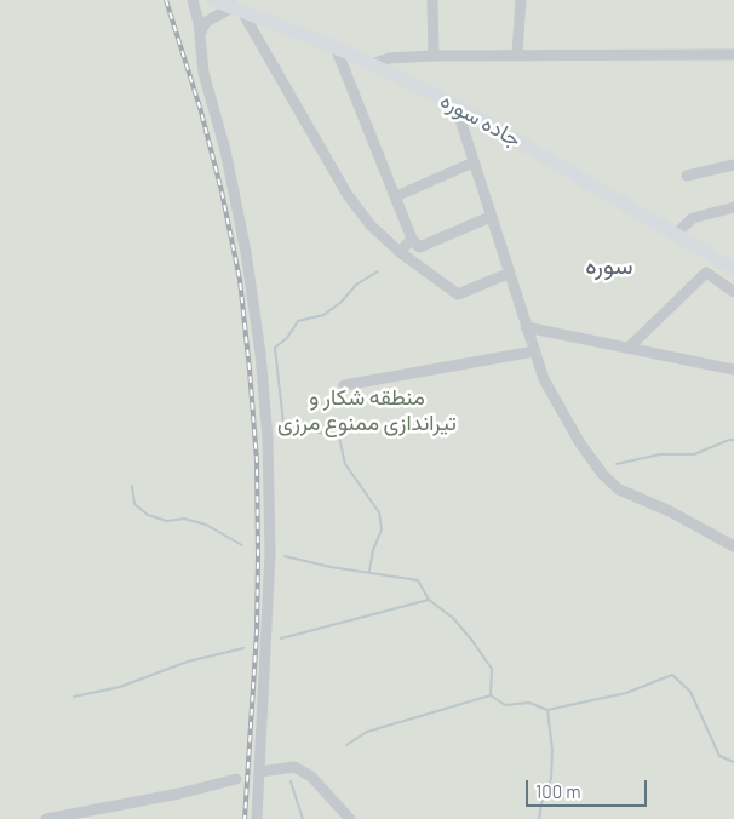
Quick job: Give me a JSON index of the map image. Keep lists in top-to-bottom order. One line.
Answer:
{"streets":{"main road":["جاده سوره"]},"districts":["سوره"],"parks":["منطقه شکار و تیراندازی ممنوع مرزی"],"scale_bar":"100 m"}
